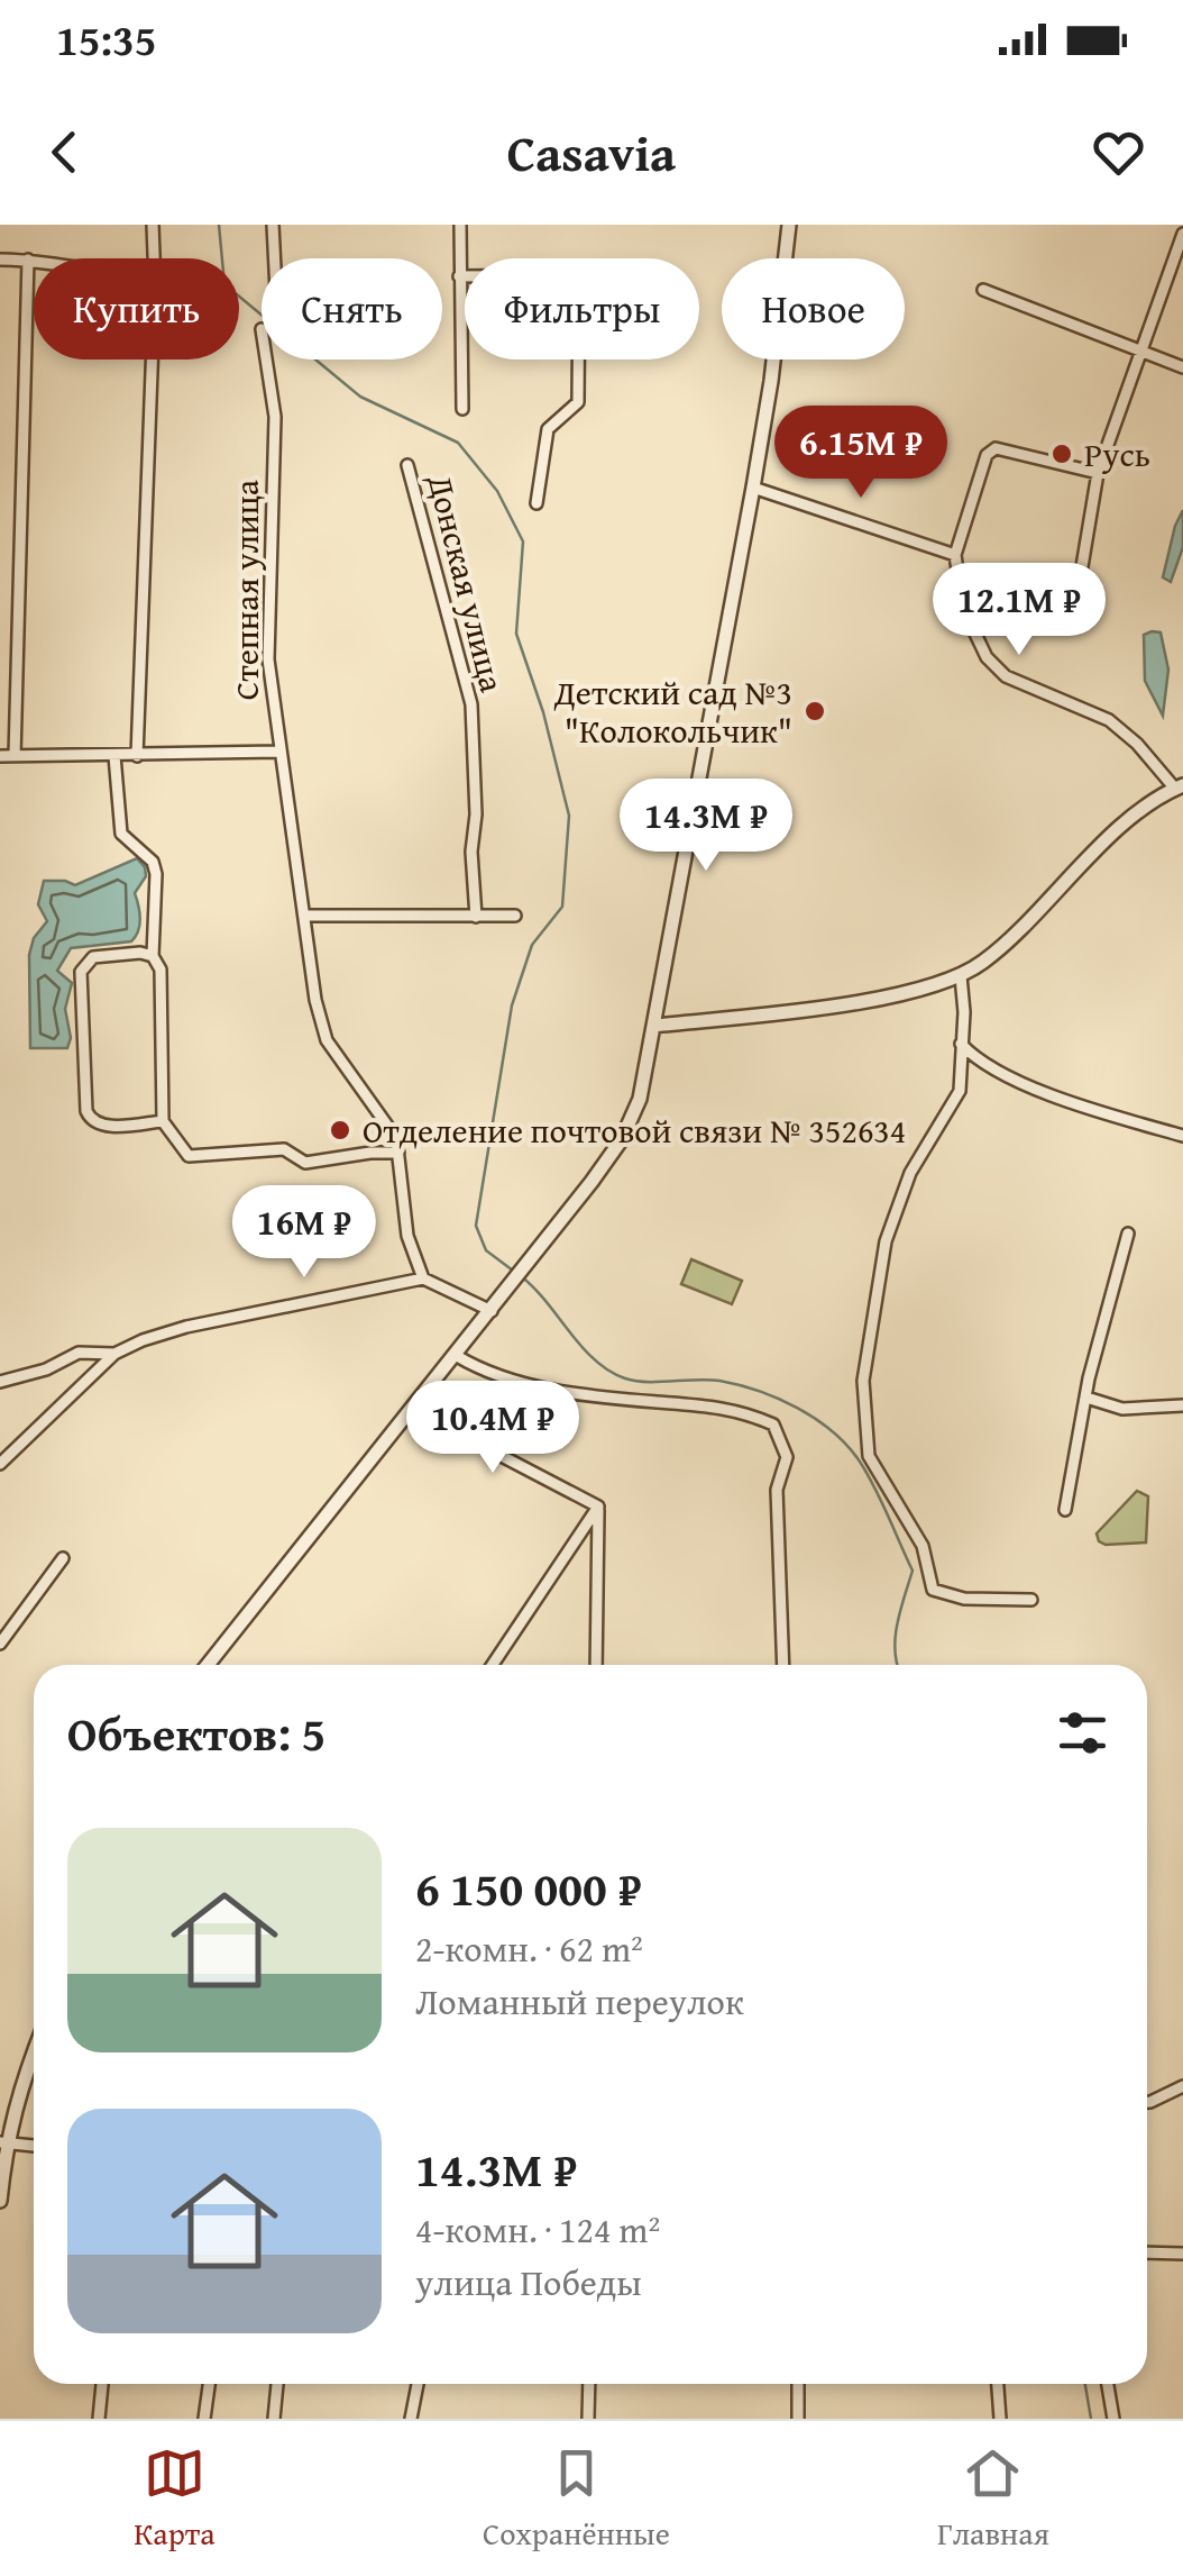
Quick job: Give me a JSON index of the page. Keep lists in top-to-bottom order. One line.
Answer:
{"streets":{"street":["Донская улица","Степная улица"]},"places":["Русь","Детский сад №3 \"Колокольчик\"","Отделение почтовой связи № 352634"],"page":{"status":"15:35","header":"Casavia","chip":["Купить","Снять","Фильтры","Новое"],"price":["6.15M ₽","12.1M ₽","14.3M ₽","16M ₽","10.4M ₽"],"heading":"Объектов: 5","list":[{"name":"6 150 000 ₽","note":"2-комн. · 62 m² · Ломанный переулок"},{"name":"14.3M ₽","note":"4-комн. · 124 m² · улица Победы"}],"tabs":["Карта","Сохранённые","Главная"]}}
